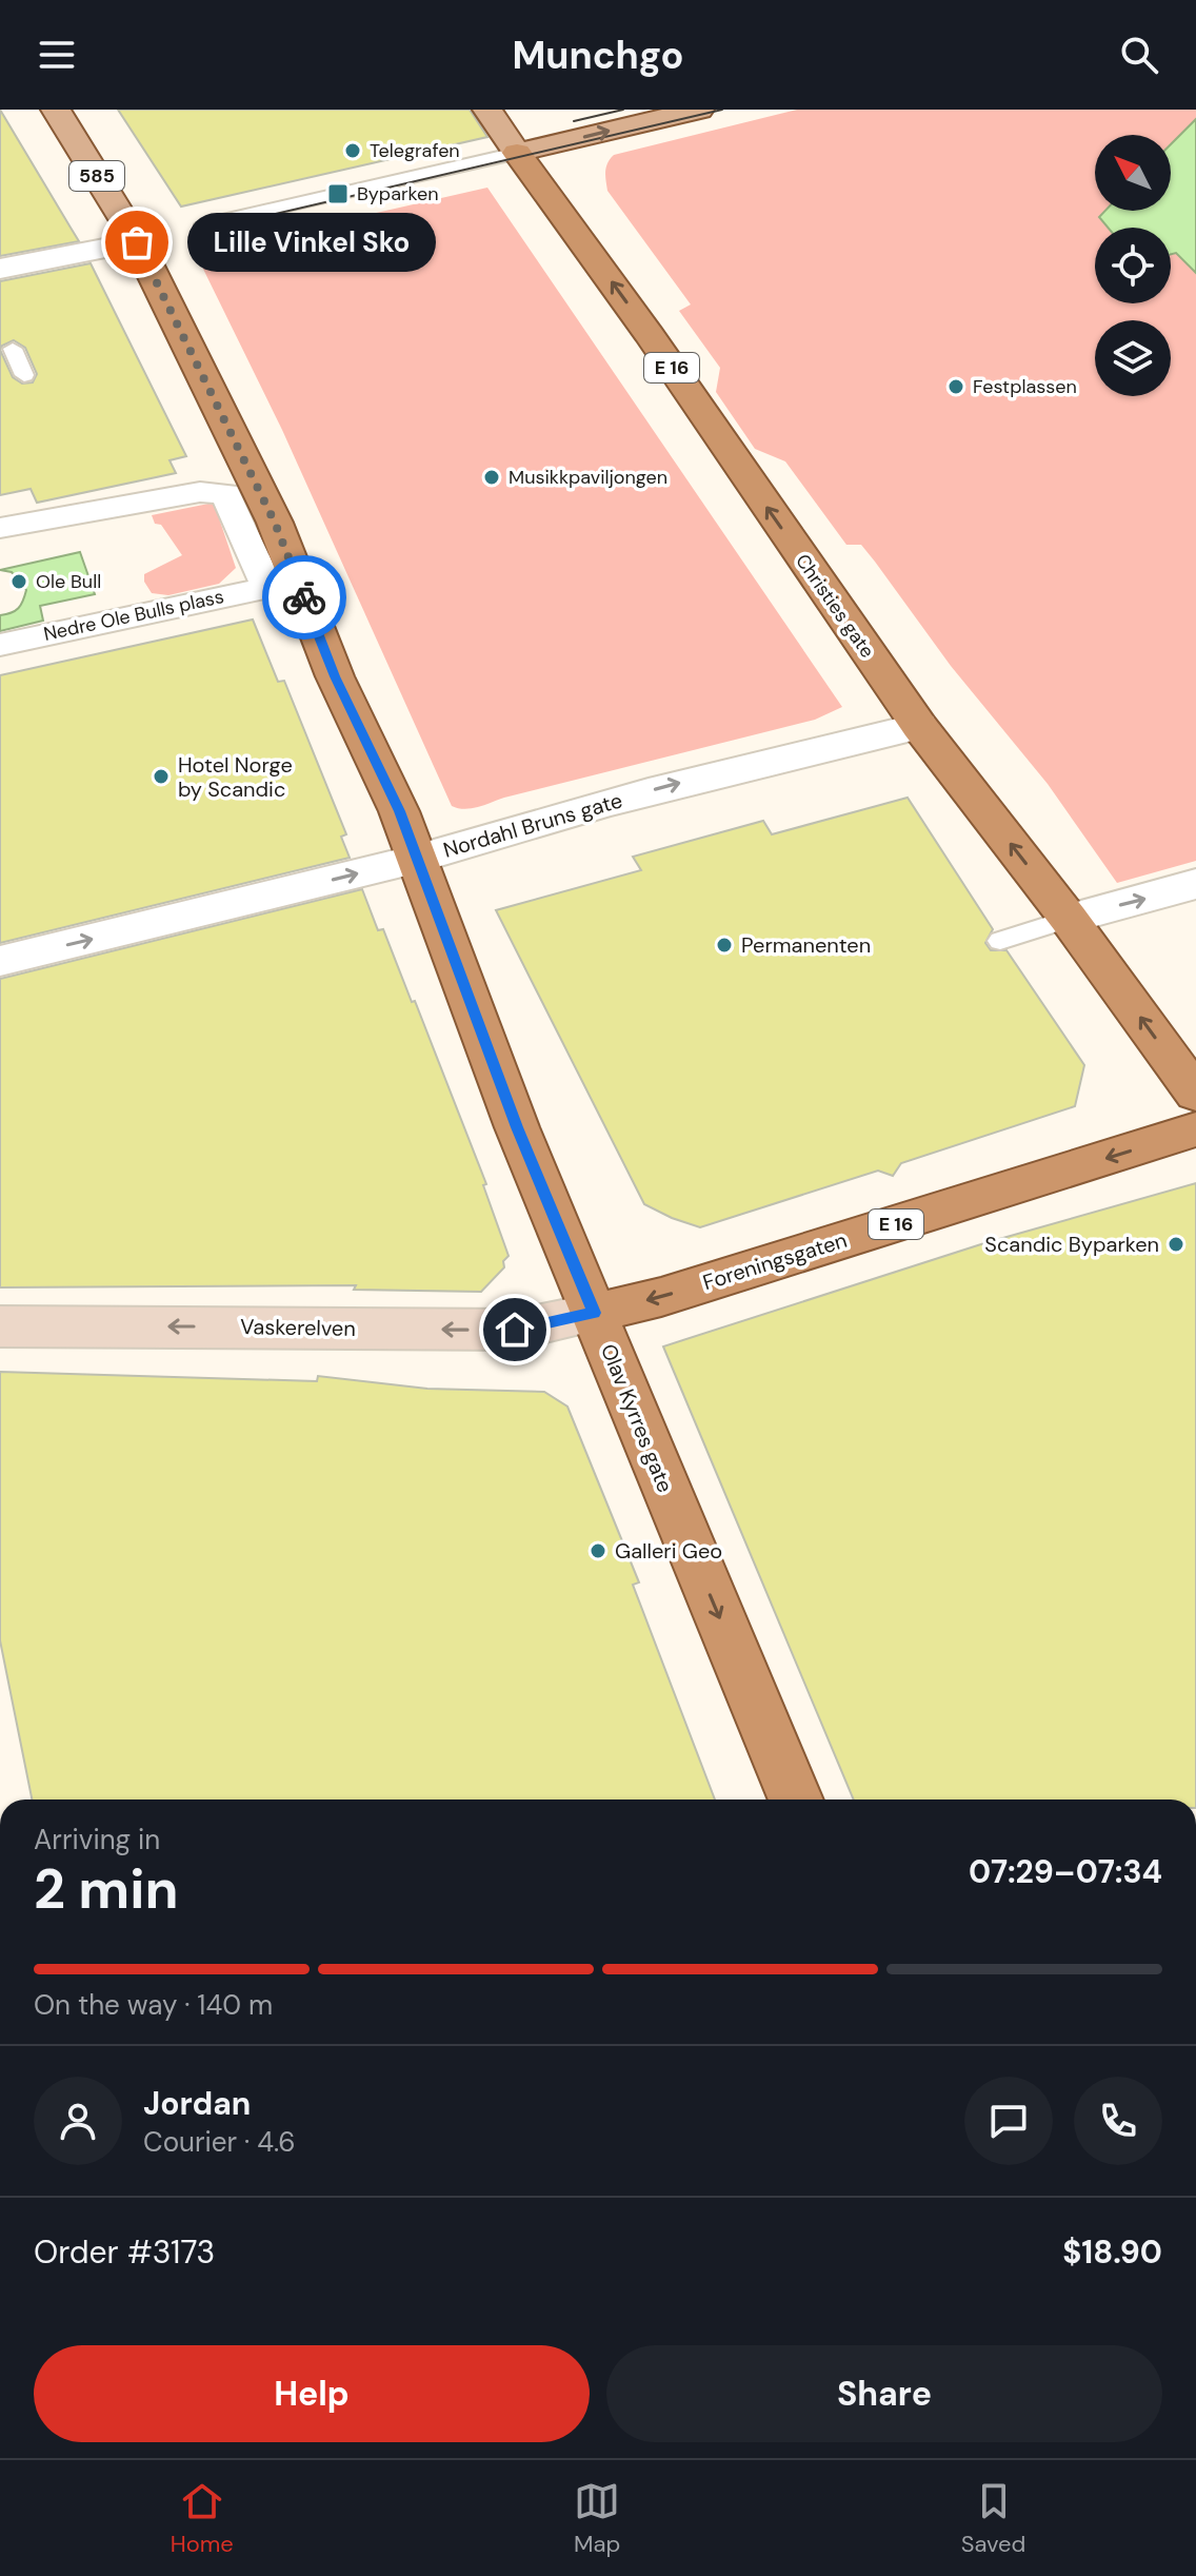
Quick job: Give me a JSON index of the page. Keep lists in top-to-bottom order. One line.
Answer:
{"streets":{"highway":["E 16","Christies gate","Foreningsgaten","Olav Kyrres gate"],"main road":["585","Vaskerelven"],"street":["Nedre Ole Bulls plass","Nordahl Bruns gate"]},"crossings":[["Christies gate","Nordahl Bruns gate"],["Nordahl Bruns gate","Olav Kyrres gate"],["Foreningsgaten","Vaskerelven"],["Foreningsgaten","Olav Kyrres gate"],["Vaskerelven","Olav Kyrres gate"]],"one_way":["Christies gate","Nordahl Bruns gate","Foreningsgaten","Vaskerelven"],"places":{"other":["Telegrafen","Lille Vinkel Sko","Festplassen","Musikkpaviljongen","Ole Bull","Hotel Norge by Scandic","Permanenten","Scandic Byparken","Galleri Geo"],"transit":["Byparken"]},"north":"top left","page":{"header":"Munchgo","bubble":"Lille Vinkel Sko","heading":["2 min","Arriving in","07:29–07:34"],"panel":["Jordan","Courier · 4.6","Order #3173","$18.90"],"bar":"On the way · 140 m","buttons":["Help","Share"],"tabs":["Home","Map","Saved"]}}
